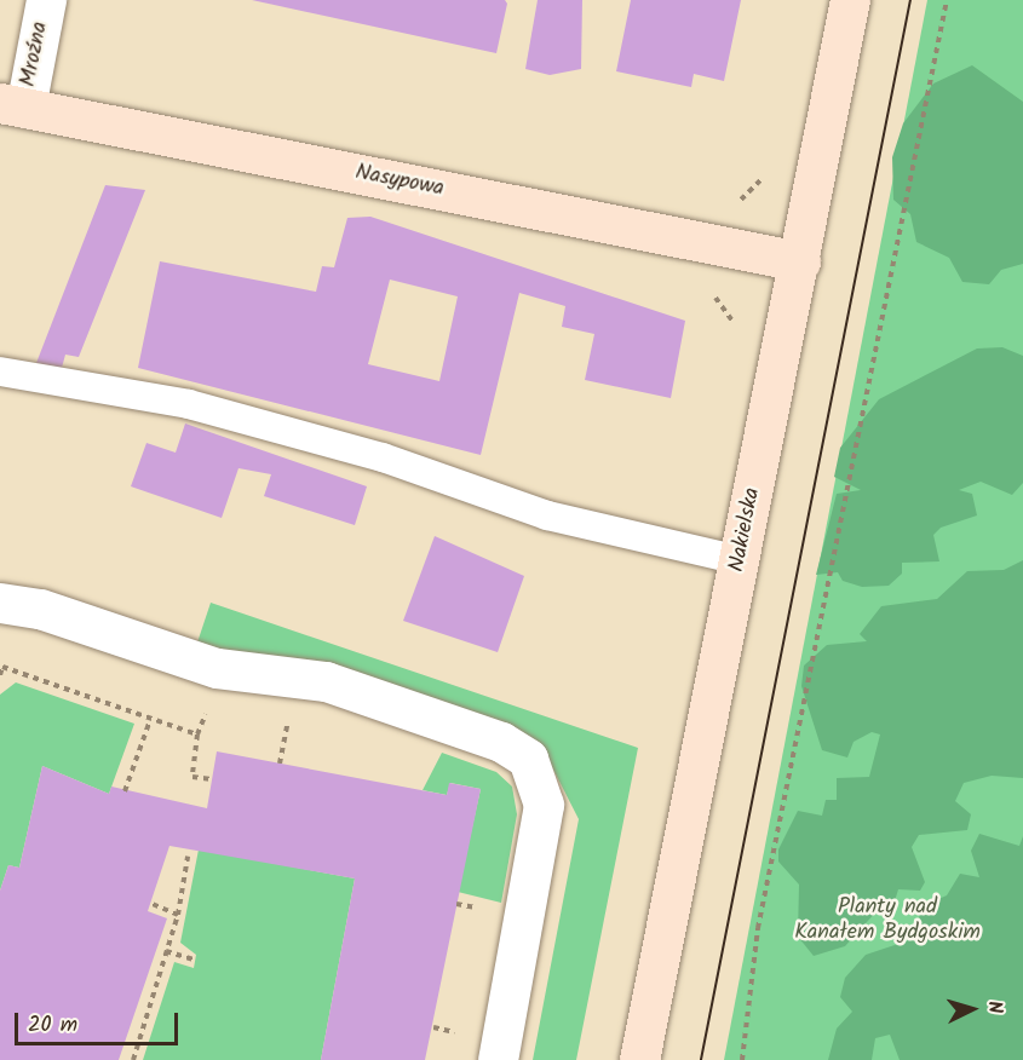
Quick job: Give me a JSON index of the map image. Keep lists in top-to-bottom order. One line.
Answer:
{"streets":{"main road":["Nasypowa","Nakielska"],"street":["Mroźna"]},"crossings":[["Mroźna","Nasypowa"],["Nasypowa","Nakielska"]],"parks":["Planty nad Kanałem Bydgoskim"],"scale_bar":"20 m","north":"right"}
